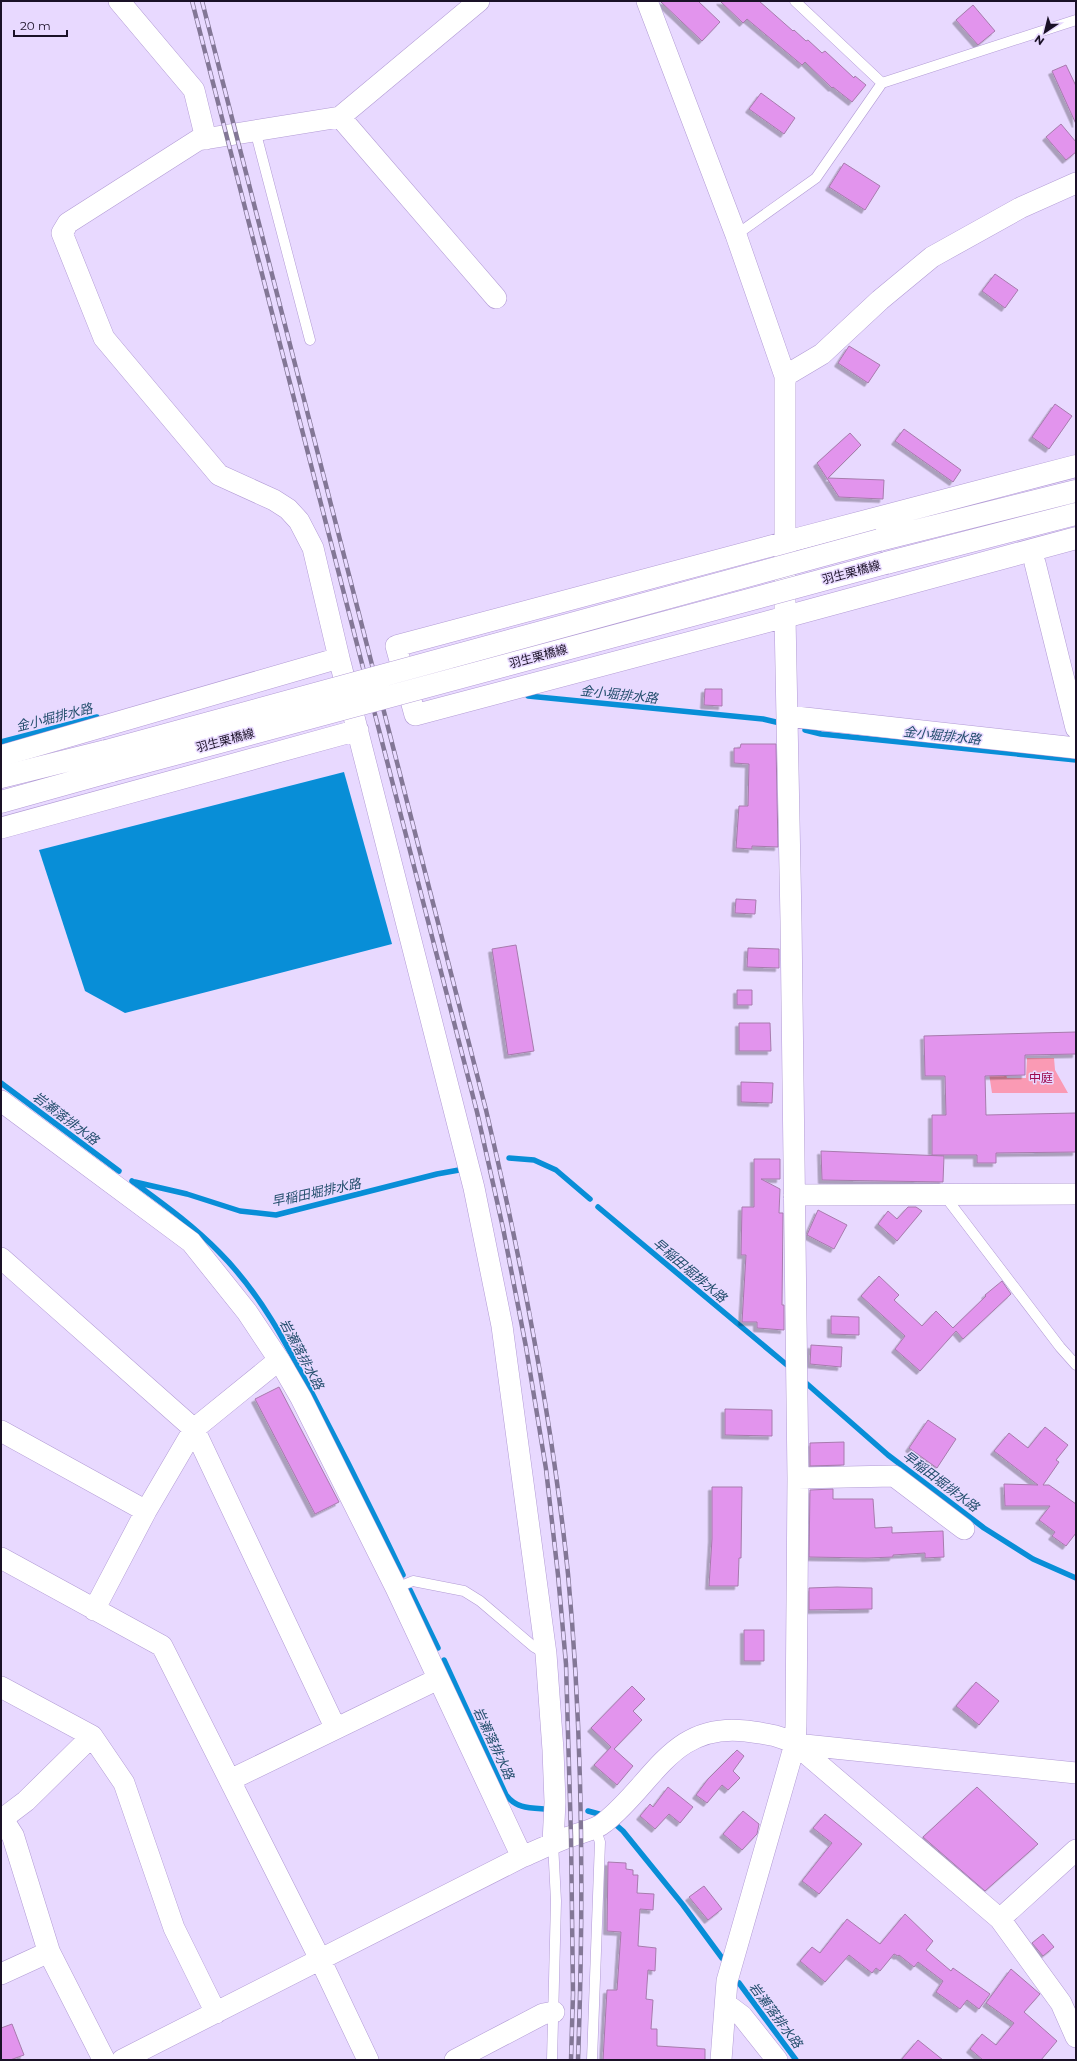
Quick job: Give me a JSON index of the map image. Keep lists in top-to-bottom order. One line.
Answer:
{"streets":{"main road":["羽生栗橋線"]},"water":["金小堀排水路","岩瀬落排水路","早稲田堀排水路"],"parks":["中庭"],"scale_bar":"20 m","north":"bottom left"}
